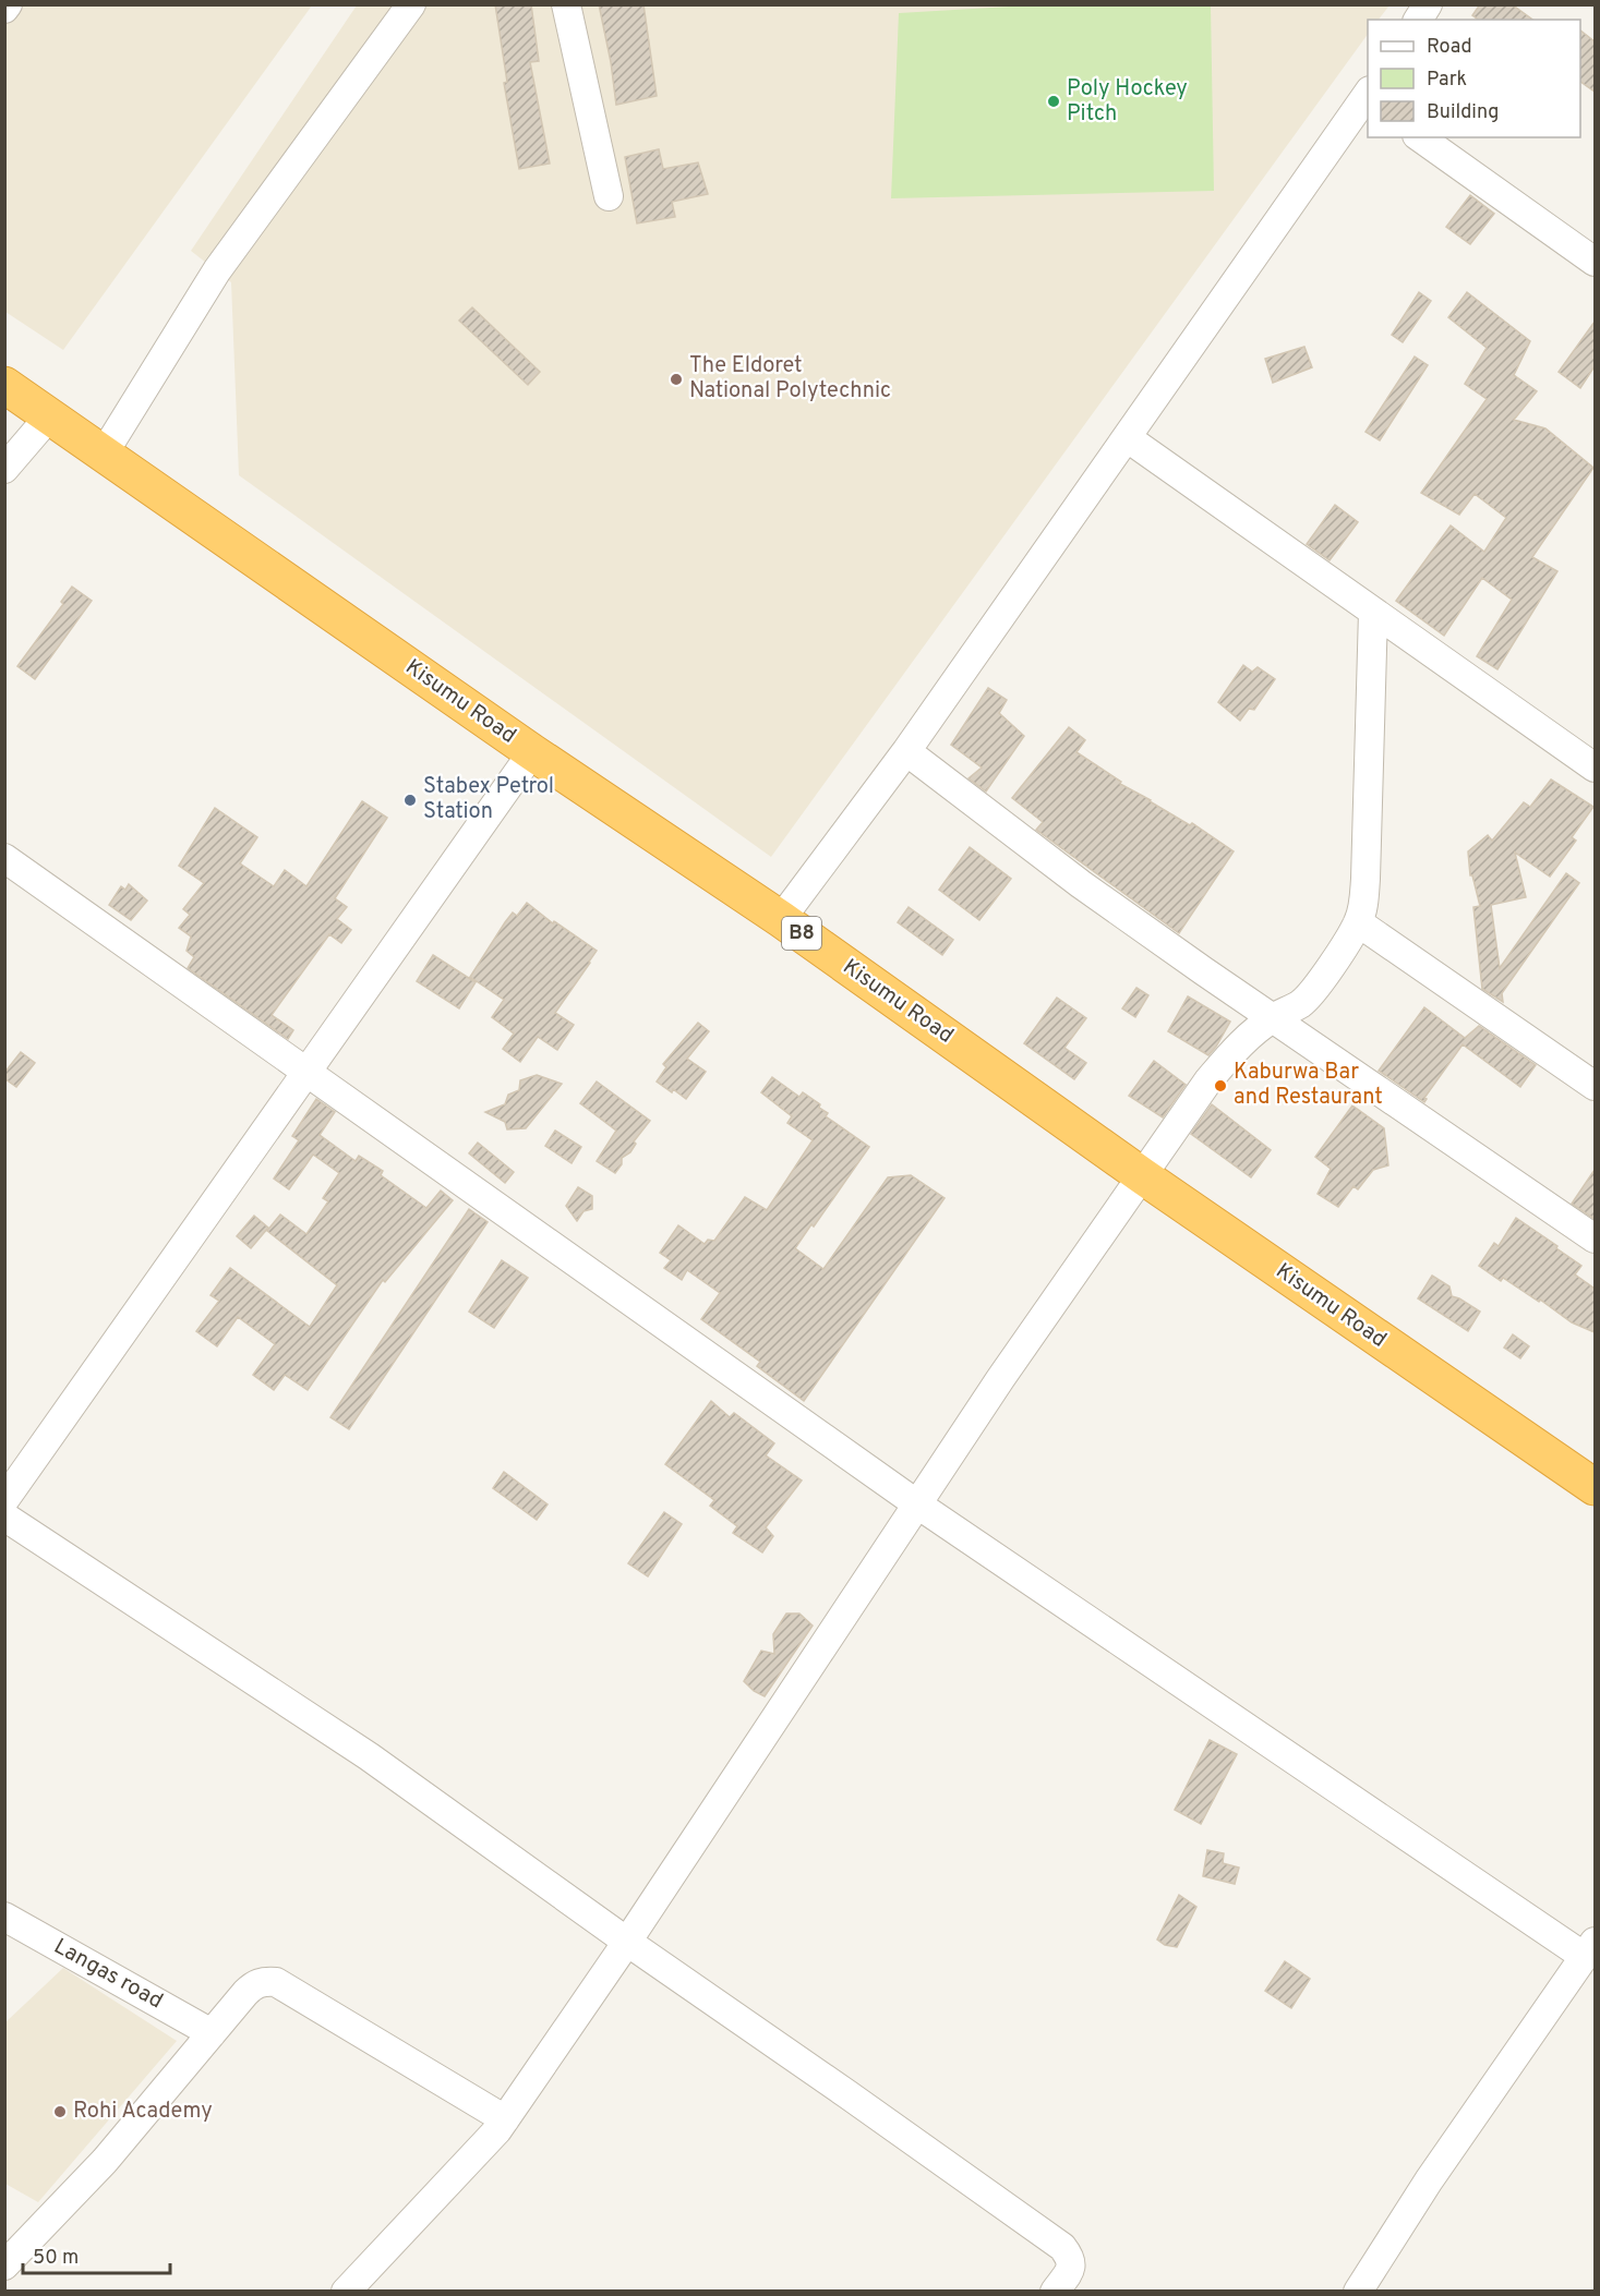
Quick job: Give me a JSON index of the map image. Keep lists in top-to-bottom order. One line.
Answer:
{"streets":{"highway":["Kisumu Road","B8"],"street":["Langas road"]},"places":["Poly Hockey Pitch","The Eldoret National Polytechnic","Stabex Petrol Station","Kaburwa Bar and Restaurant","Rohi Academy"],"legend":["Road","Park","Building"],"scale_bar":"50 m"}
